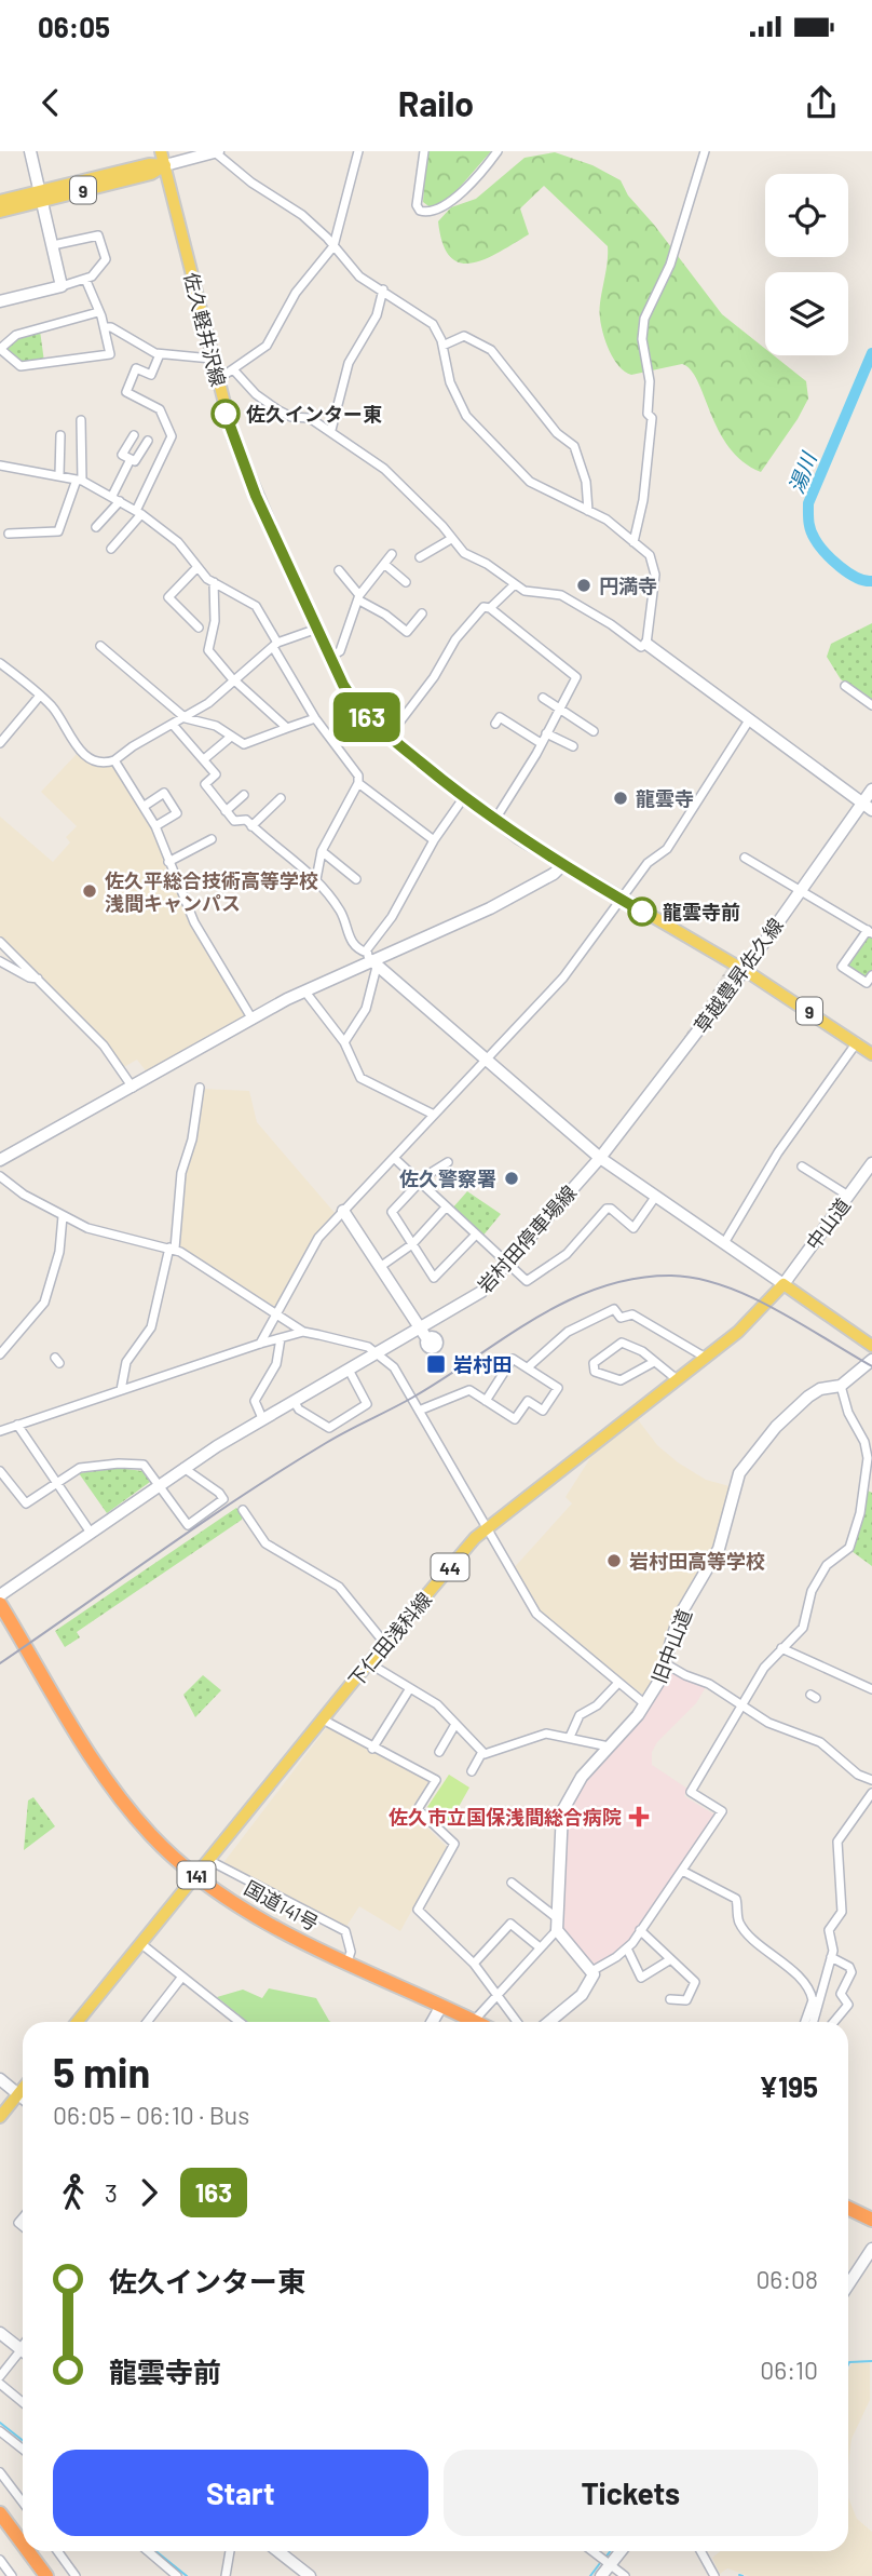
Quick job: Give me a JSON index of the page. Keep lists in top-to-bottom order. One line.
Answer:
{"streets":{"highway":["141","国道141号"],"main road":["9","佐久軽井沢線","44","下仁田浅科線"],"street":["草越豊昇佐久線","中山道","岩村田停車場線","旧中山道"]},"crossings":[["9","佐久軽井沢線"],["佐久軽井沢線","草越豊昇佐久線"],["草越豊昇佐久線","岩村田停車場線"],["中山道","下仁田浅科線"],["下仁田浅科線","国道141号"]],"water":["湯川"],"places":{"other":["佐久インター東","円満寺","龍雲寺","佐久平総合技術高等学校 浅間キャンパス","龍雲寺前","佐久警察署","岩村田高等学校"],"transit":["岩村田"],"health":["佐久市立国保浅間総合病院"]},"lines":["bus line 163"],"page":{"status":"06:05","header":"Railo","on_map":"163","heading":["5 min","06:05 – 06:10 · Bus","¥195"],"legs":["3","163"],"list":[{"name":"佐久インター東","value":"06:08"},{"name":"龍雲寺前","value":"06:10"}],"buttons":["Start","Tickets"]}}
